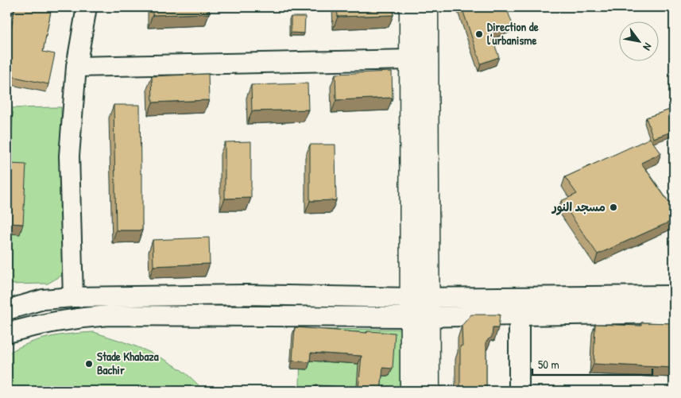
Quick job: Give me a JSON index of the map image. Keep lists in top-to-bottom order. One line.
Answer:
{"places":["Direction de l'urbanisme","مسجد النور","Stade Khabaza Bachir"],"scale_bar":"50 m","north":"bottom right"}
